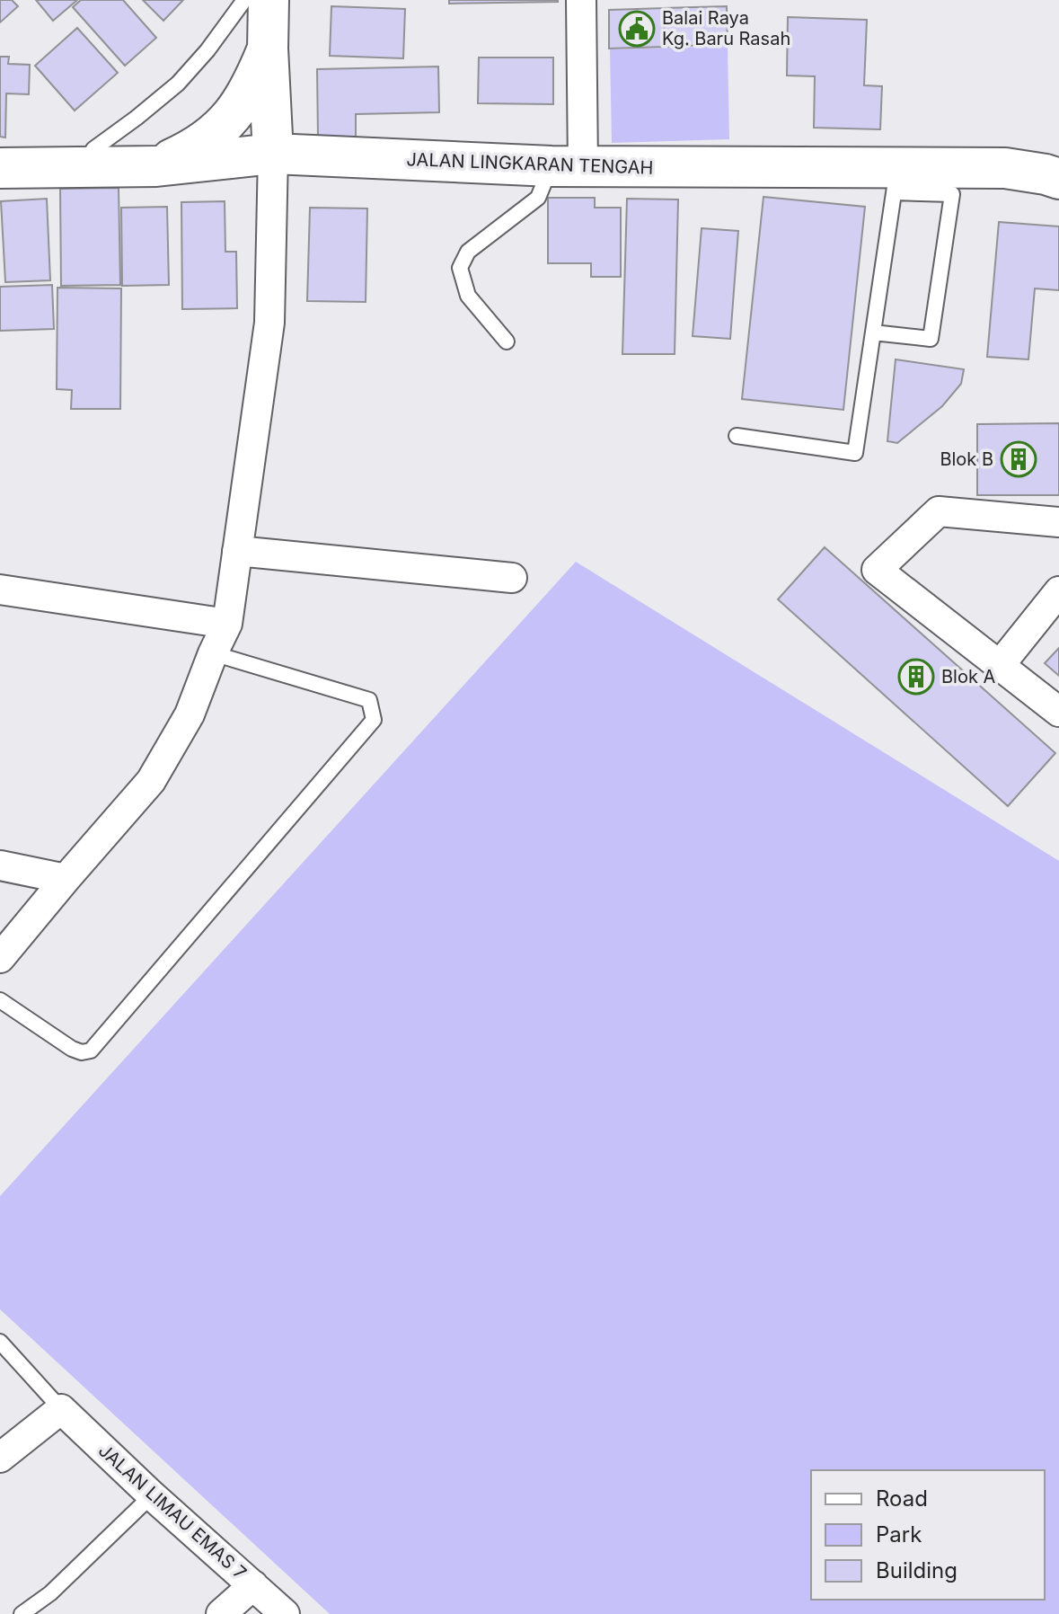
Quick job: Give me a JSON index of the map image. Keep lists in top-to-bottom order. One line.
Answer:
{"streets":{"street":["JALAN LINGKARAN TENGAH","JALAN LIMAU EMAS 7"]},"places":{"public building":["Balai Raya Kg. Baru Rasah"],"building":["Blok B","Blok A"]},"legend":["Road","Park","Building"]}
